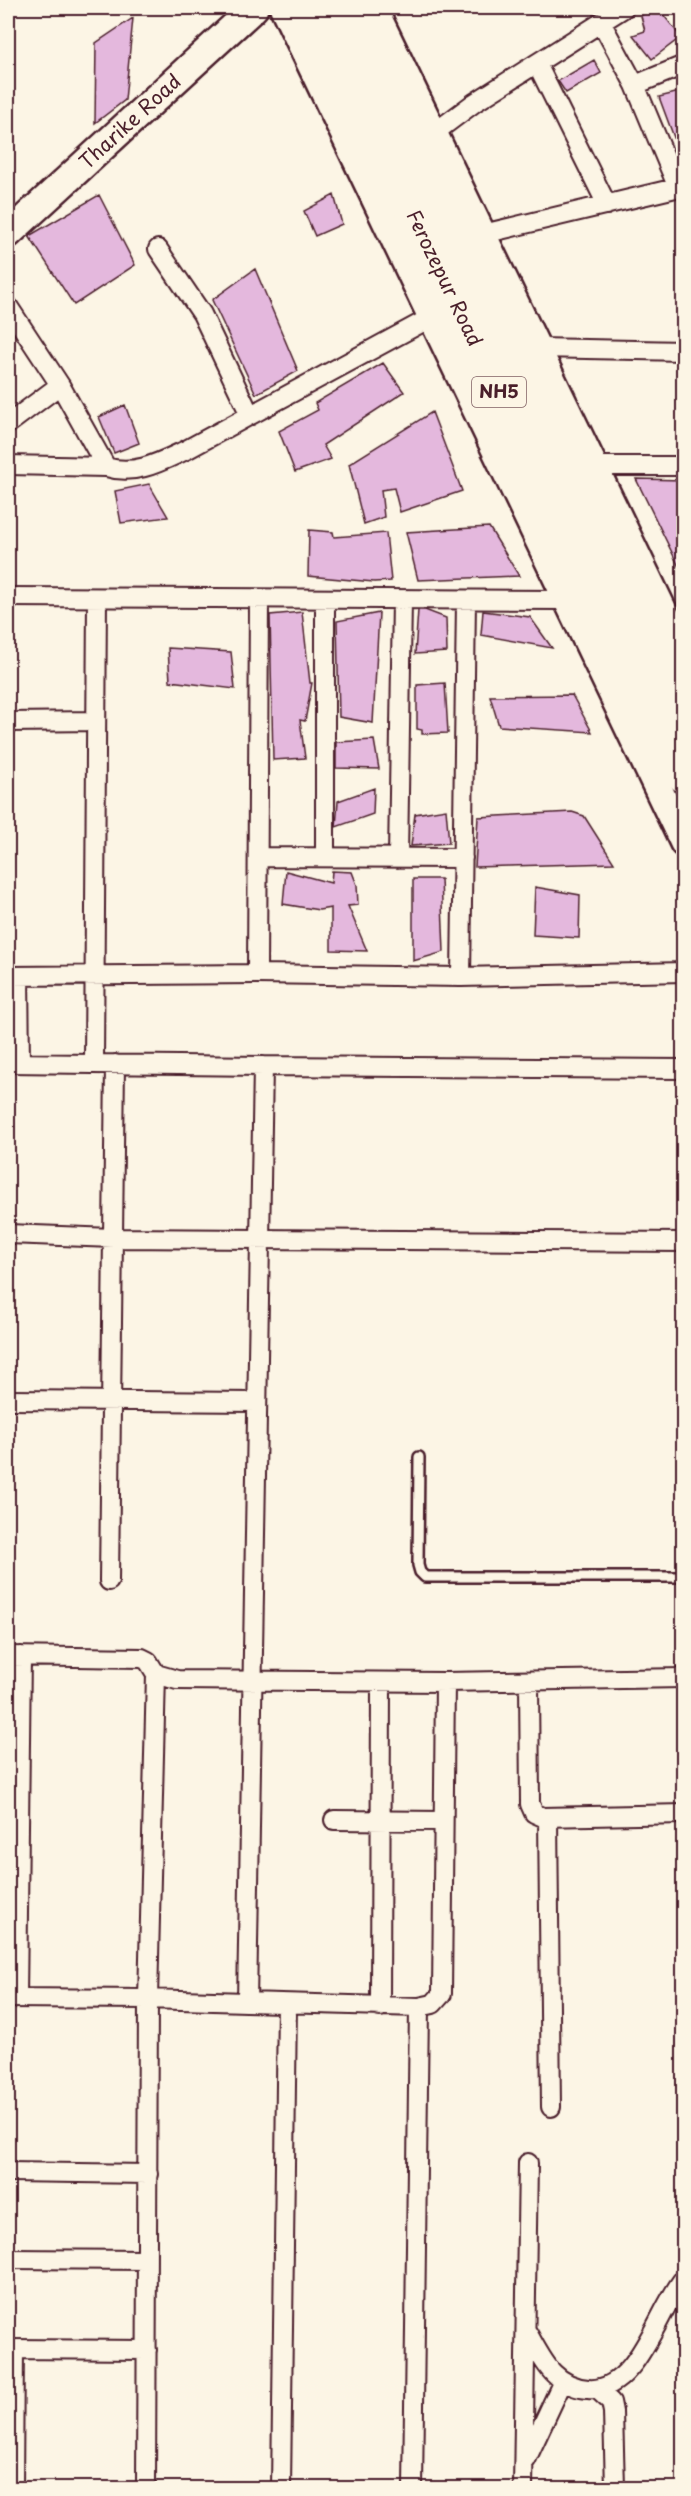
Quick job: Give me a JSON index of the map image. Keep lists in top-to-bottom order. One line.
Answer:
{"streets":{"highway":["Ferozepur Road","NH5"],"main road":["Tharike Road"]}}
